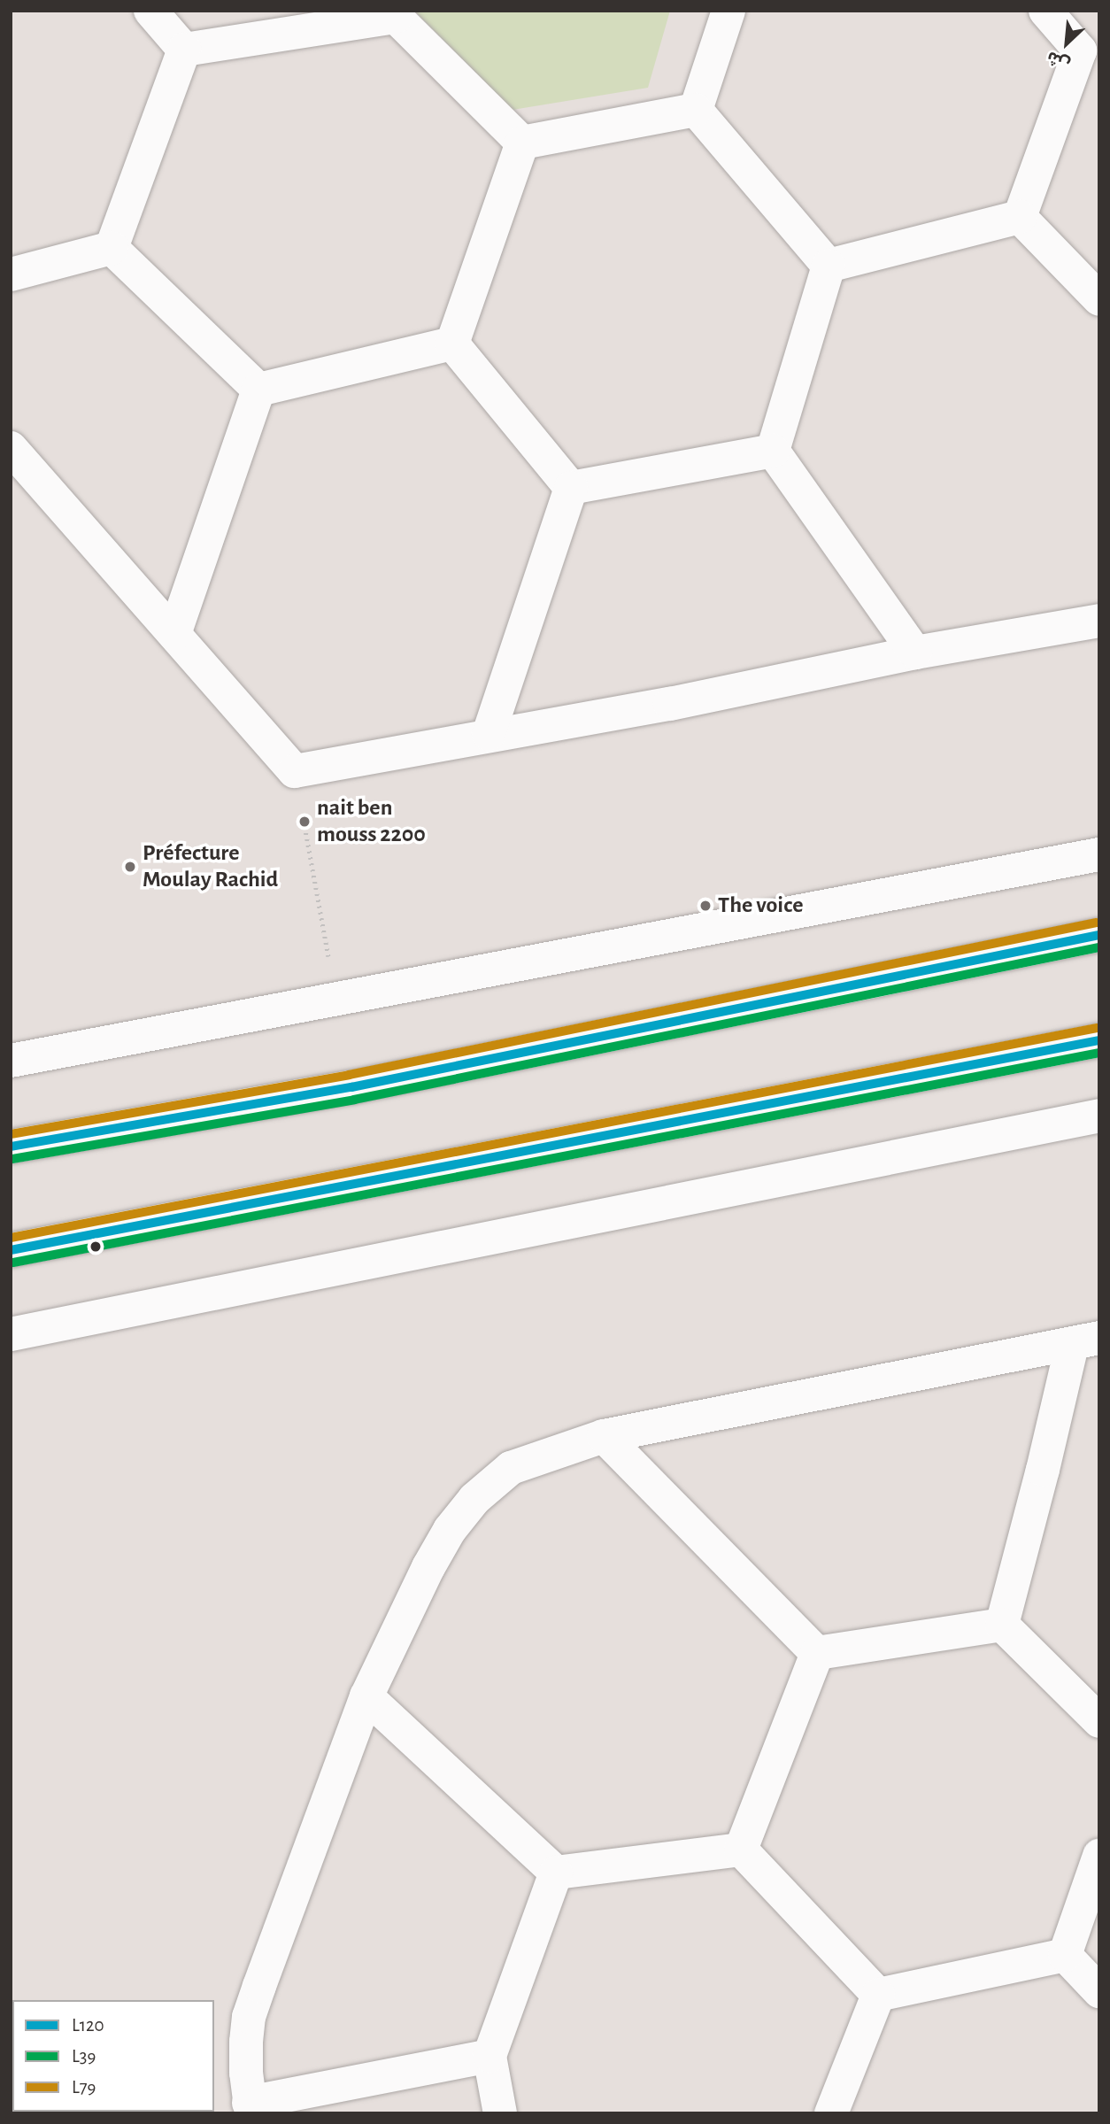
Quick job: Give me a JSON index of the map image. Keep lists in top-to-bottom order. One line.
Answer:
{"places":["nait ben mouss 2200","Préfecture Moulay Rachid","The voice"],"lines":["transit line L79","transit line L120","transit line L39"],"legend":["L120","L39","L79"],"north":"bottom left"}
